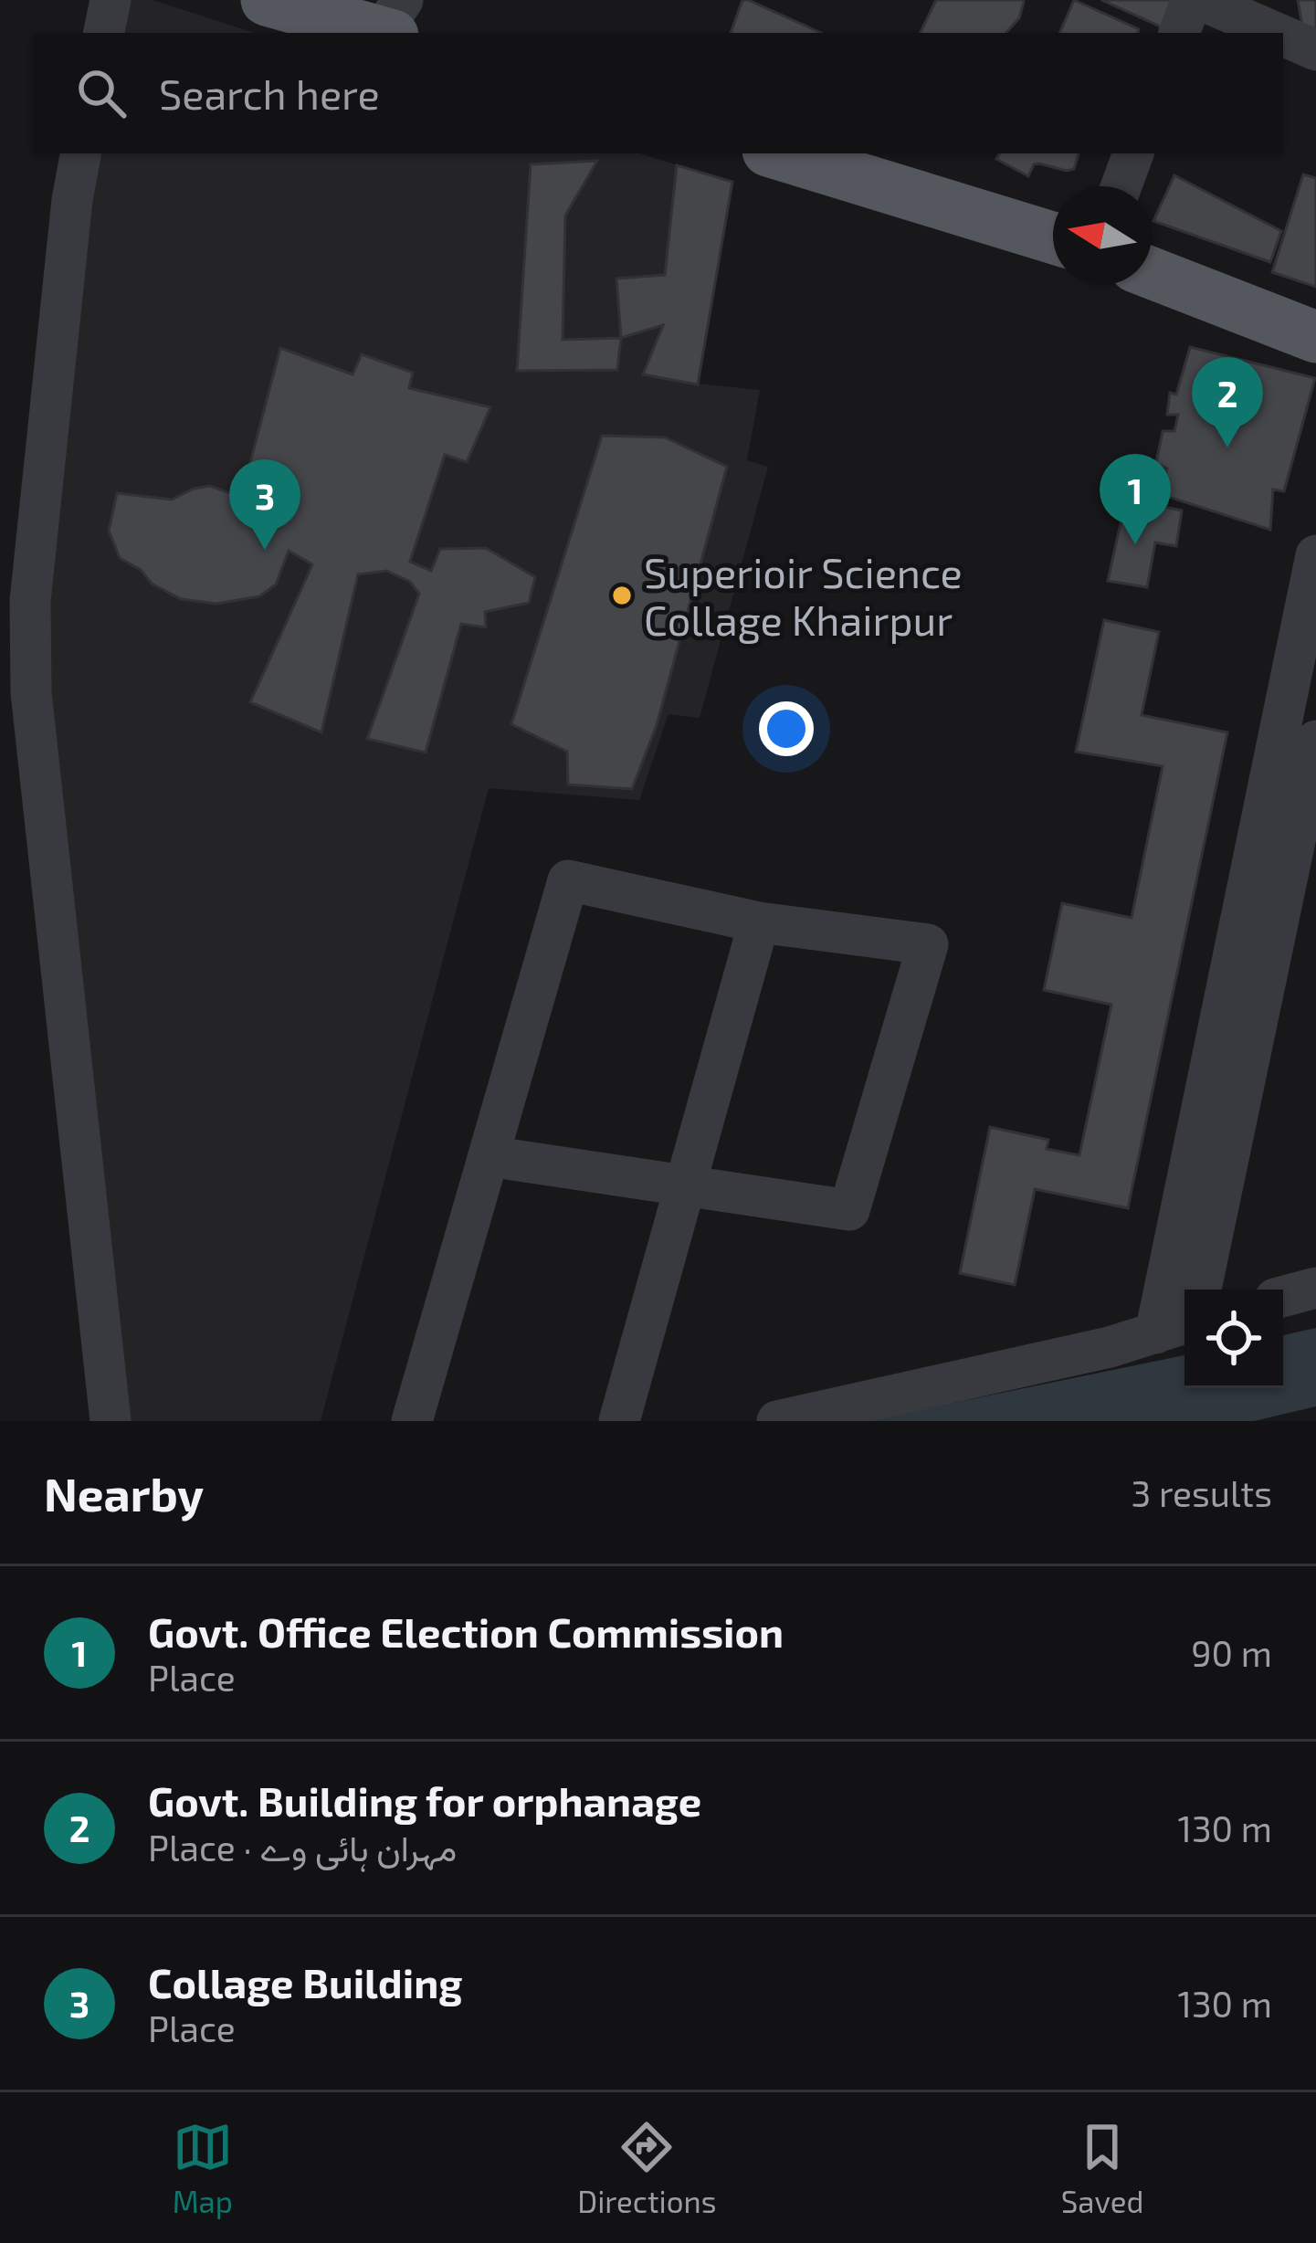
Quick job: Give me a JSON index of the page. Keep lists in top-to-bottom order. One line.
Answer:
{"places":["Superioir Science Collage Khairpur"],"north":"left","page":{"search":"Search here","pins":["2","1","3"],"heading":["Nearby","3 results"],"list":[{"mark":"1","name":"Govt. Office Election Commission","note":"Place","value":"90 m"},{"mark":"2","name":"Govt. Building for orphanage","note":"Place · مہران ہائی وے","value":"130 m"},{"mark":"3","name":"Collage Building","note":"Place","value":"130 m"}],"nav":["Map","Directions","Saved"]}}
